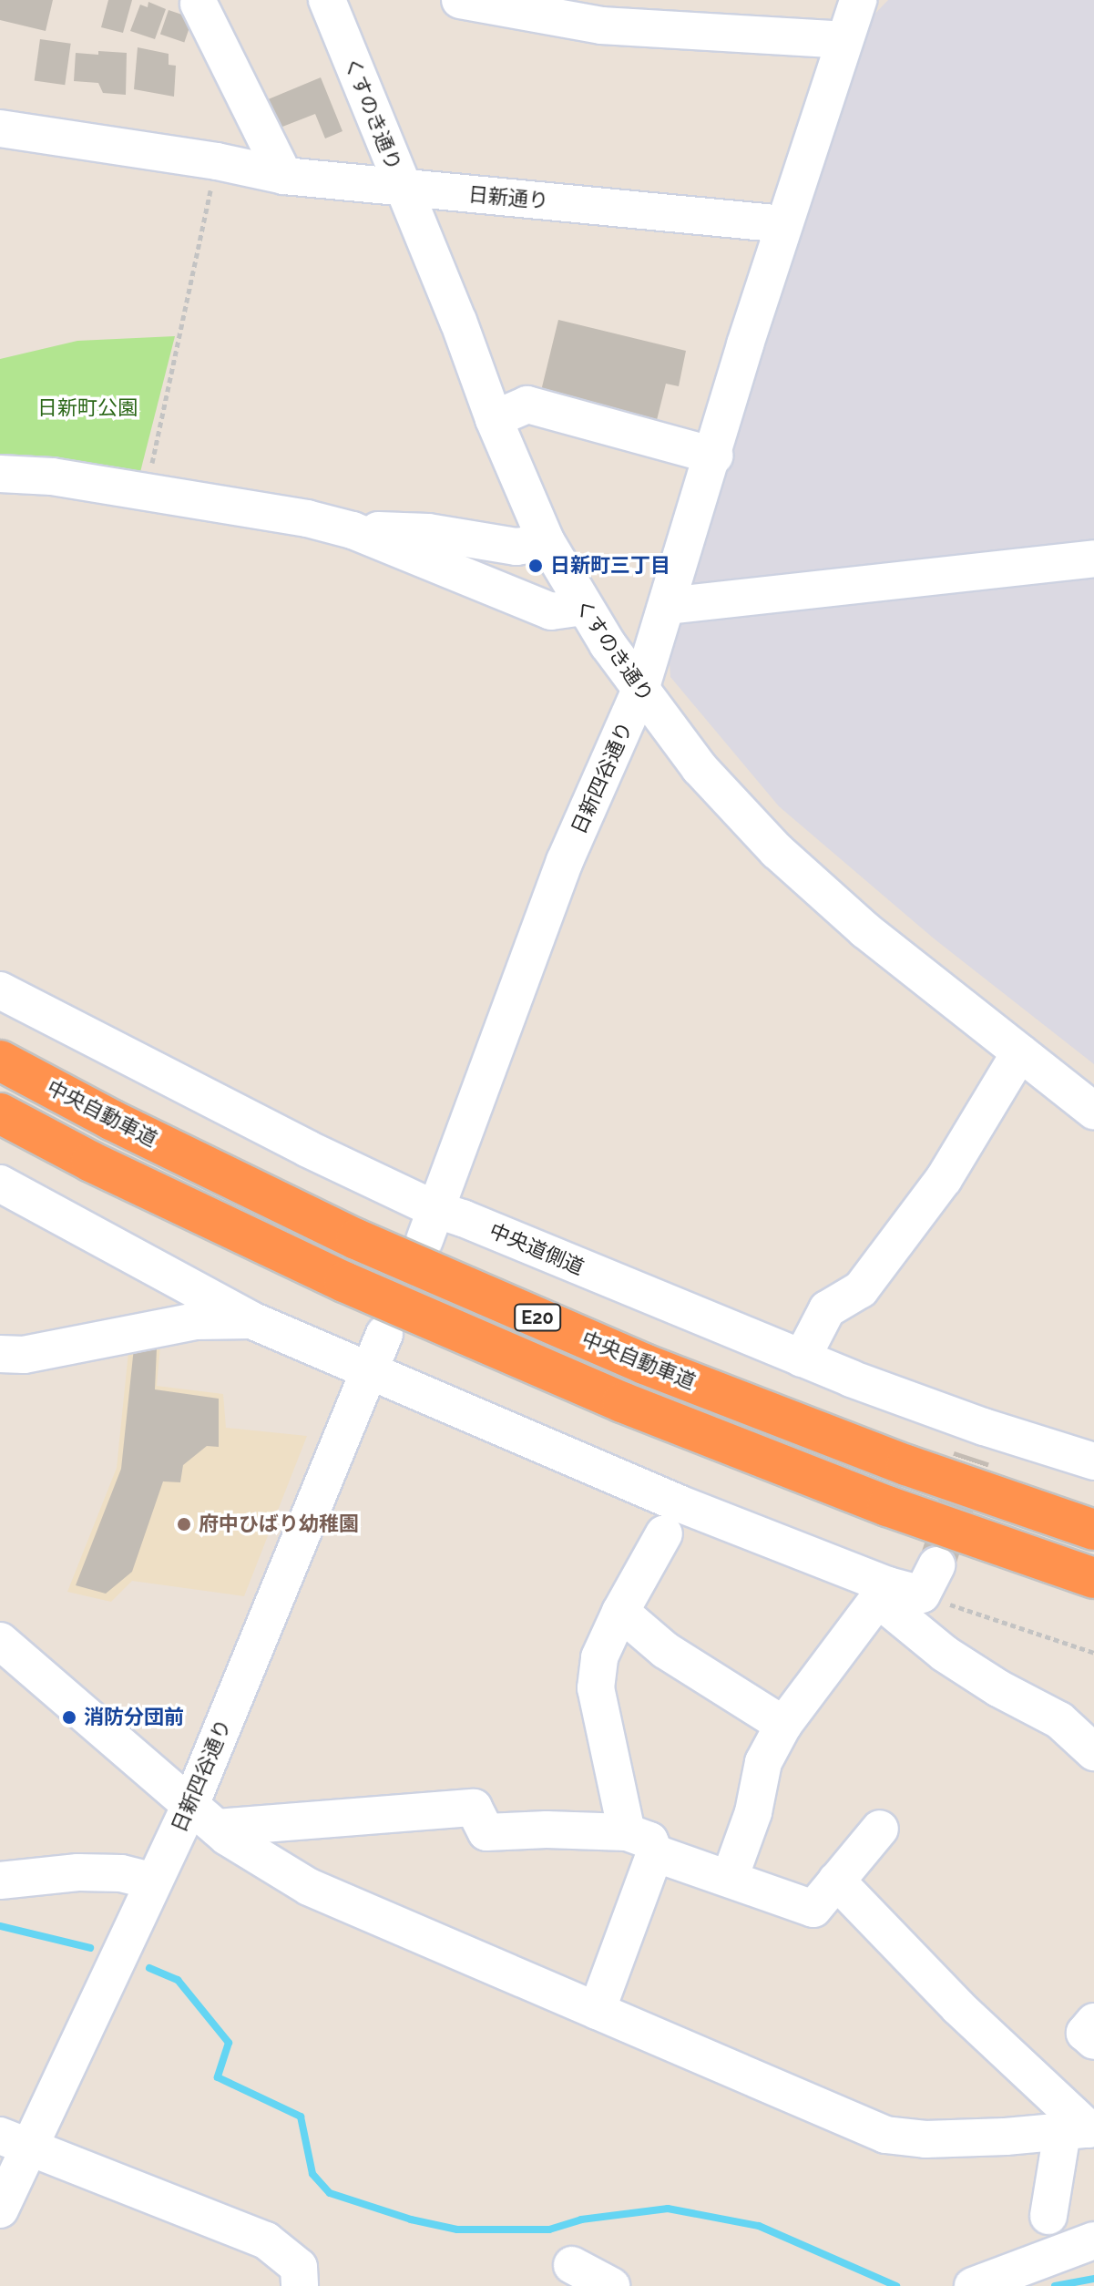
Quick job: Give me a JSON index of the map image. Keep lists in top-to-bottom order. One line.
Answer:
{"streets":{"highway":["中央自動車道","E20"],"street":["くすのき通り","日新通り","日新四谷通り","中央道側道"]},"crossings":[["くすのき通り","日新通り"],["くすのき通り","日新四谷通り"],["日新通り","日新四谷通り"],["日新四谷通り","中央道側道"]],"parks":["日新町公園"],"places":["日新町三丁目","府中ひばり幼稚園","消防分団前"]}
